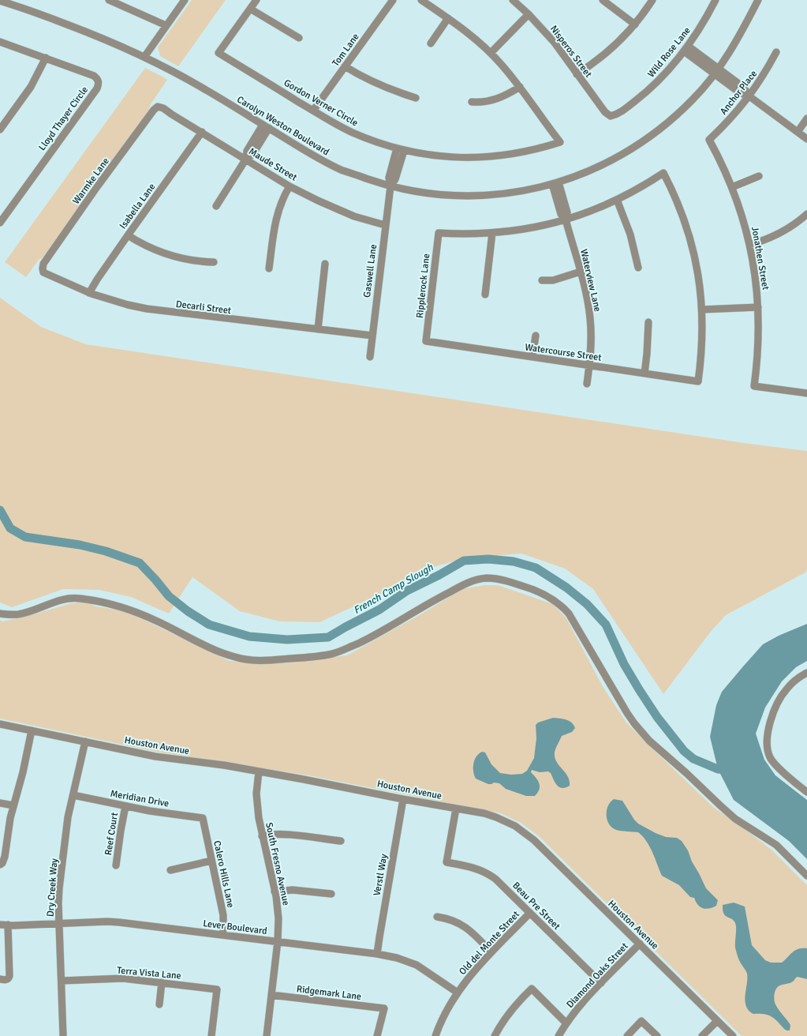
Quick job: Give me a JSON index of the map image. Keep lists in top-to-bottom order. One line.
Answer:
{"streets":{"street":["Tom Lane","Nisperos Street","Wild Rose Lane","Anchor Place","Gordon Verner Circle","Lloyd Thayer Circle","Carolyn Weston Boulevard","Maude Street","Warmke Lane","Isabella Lane","Jonathen Street","Gaswell Lane","Waterview Lane","Ripplerock Lane","Decarli Street","Watercourse Street","Houston Avenue","Meridian Drive","Reef Court","South Fresno Avenue","Calero Hills Lane","Verstl Way","Dry Creek Way","Beau Pre Street","Lever Boulevard","Old del Monte Street","Terra Vista Lane","Diamond Oaks Street","Ridgemark Lane"]},"crossings":[["Tom Lane","Gordon Verner Circle"],["Nisperos Street","Wild Rose Lane"],["Anchor Place","Jonathen Street"],["Gordon Verner Circle","Gaswell Lane"],["Carolyn Weston Boulevard","Gaswell Lane"],["Carolyn Weston Boulevard","Waterview Lane"],["Maude Street","Warmke Lane"],["Maude Street","Isabella Lane"],["Maude Street","Gaswell Lane"],["Warmke Lane","Decarli Street"],["Isabella Lane","Decarli Street"],["Gaswell Lane","Decarli Street"],["Waterview Lane","Watercourse Street"],["Ripplerock Lane","Watercourse Street"],["Houston Avenue","South Fresno Avenue"],["Houston Avenue","Verstl Way"],["Houston Avenue","Dry Creek Way"],["Houston Avenue","Beau Pre Street"],["Houston Avenue","Diamond Oaks Street"],["Meridian Drive","Reef Court"],["Meridian Drive","Calero Hills Lane"],["Meridian Drive","Dry Creek Way"],["South Fresno Avenue","Lever Boulevard"],["South Fresno Avenue","Ridgemark Lane"],["Calero Hills Lane","Lever Boulevard"],["Verstl Way","Lever Boulevard"],["Dry Creek Way","Lever Boulevard"],["Dry Creek Way","Terra Vista Lane"],["Beau Pre Street","Old del Monte Street"],["Beau Pre Street","Diamond Oaks Street"],["Lever Boulevard","Old del Monte Street"]],"water":["French Camp Slough"]}
